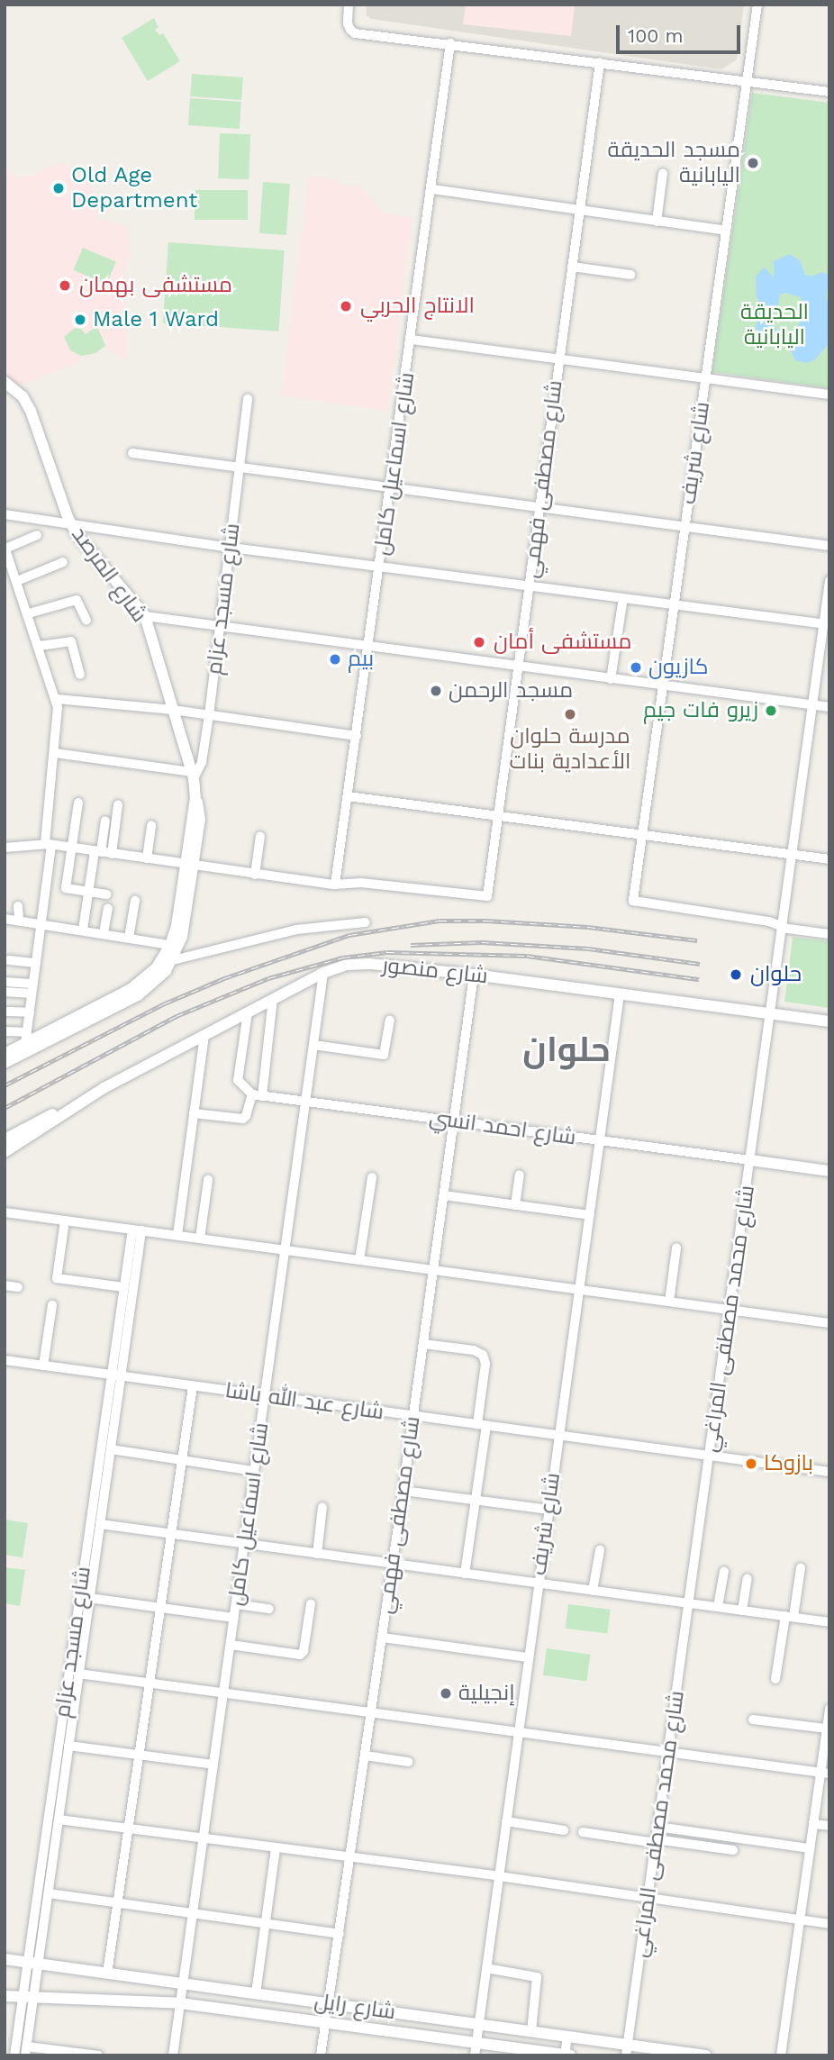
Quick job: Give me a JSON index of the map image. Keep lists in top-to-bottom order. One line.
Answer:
{"streets":{"street":["شارع شريف","شارع اسماعيل كامل","شارع مصطفى فهمي","شارع المرصد","شارع مسجد عزام","شارع منصور","شارع احمد انسي","شارع محمد مصطفى المراغي","شارع عبد الله باشا","شارع رايل"]},"crossings":[["شارع شريف","شارع منصور"],["شارع شريف","شارع احمد انسي"],["شارع شريف","شارع محمد مصطفى المراغي"],["شارع شريف","شارع عبد الله باشا"],["شارع شريف","شارع رايل"],["شارع اسماعيل كامل","شارع مصطفى فهمي"],["شارع اسماعيل كامل","شارع منصور"],["شارع اسماعيل كامل","شارع احمد انسي"],["شارع اسماعيل كامل","شارع عبد الله باشا"],["شارع اسماعيل كامل","شارع رايل"],["شارع مصطفى فهمي","شارع منصور"],["شارع مصطفى فهمي","شارع احمد انسي"],["شارع مصطفى فهمي","شارع عبد الله باشا"],["شارع مصطفى فهمي","شارع رايل"],["شارع المرصد","شارع مسجد عزام"],["شارع مسجد عزام","شارع عبد الله باشا"],["شارع مسجد عزام","شارع رايل"],["شارع منصور","شارع محمد مصطفى المراغي"],["شارع احمد انسي","شارع محمد مصطفى المراغي"],["شارع محمد مصطفى المراغي","شارع عبد الله باشا"],["شارع محمد مصطفى المراغي","شارع رايل"]],"districts":["حلوان"],"parks":["الحديقة اليابانية"],"places":["مسجد الحديقة اليابانية","Old Age Department","مستشفى بهمان","الانتاج الحربي","Male 1 Ward","مستشفى أمان","بيم","كازيون","مسجد الرحمن","زيرو فات جيم","مدرسة حلوان الأعدادية بنات","حلوان","بازوكا","إنجيلية"],"scale_bar":"100 m"}
